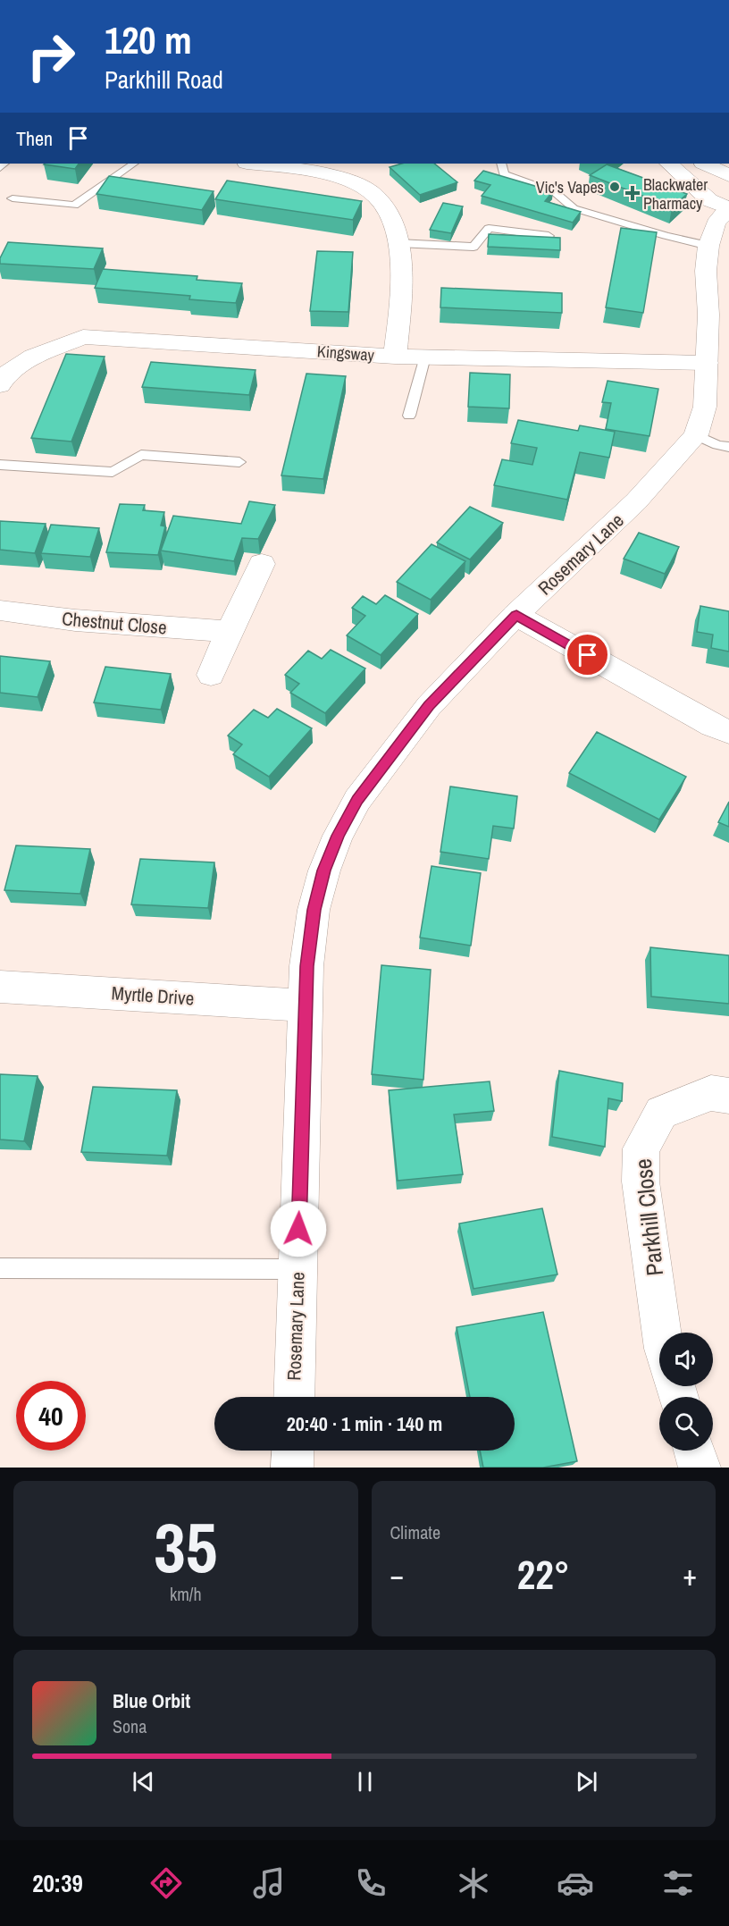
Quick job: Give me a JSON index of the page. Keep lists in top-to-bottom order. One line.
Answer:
{"streets":{"street":["Kingsway","Rosemary Lane","Chestnut Close","Myrtle Drive","Parkhill Close"]},"crossings":[["Kingsway","Rosemary Lane"],["Rosemary Lane","Myrtle Drive"]],"places":{"other":["Vic's Vapes"],"health":["Blackwater Pharmacy"]},"page":{"turn":["120 m","Parkhill Road"],"then":"Then","limit":"40","trip":"20:40 · 1 min · 140 m","tile":[["35","km/h"],"Climate"],"heat":["−","22°","+"],"song":["Blue Orbit","Sona"],"tabs":"20:39"}}
